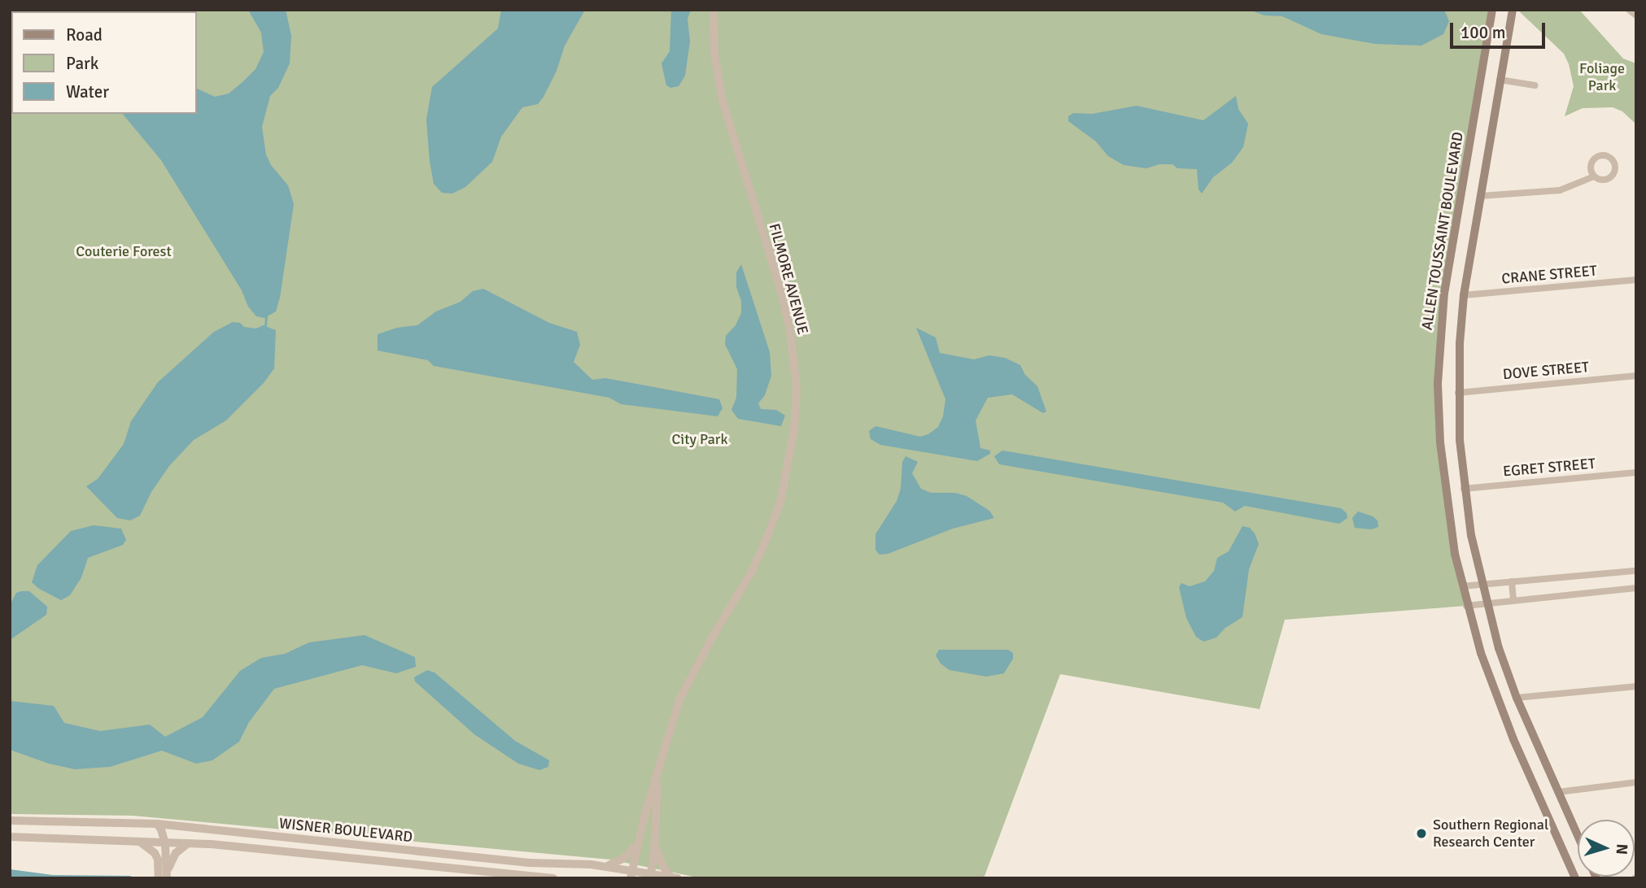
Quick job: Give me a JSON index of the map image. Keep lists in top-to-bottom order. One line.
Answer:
{"streets":{"main road":["ALLEN TOUSSAINT BOULEVARD"],"street":["CRANE STREET","FILMORE AVENUE","DOVE STREET","EGRET STREET","WISNER BOULEVARD"]},"crossings":[["FILMORE AVENUE","WISNER BOULEVARD"]],"parks":["Foliage Park","Couterie Forest","City Park"],"places":["Southern Regional Research Center"],"legend":["Road","Park","Water"],"scale_bar":"100 m","north":"right"}
